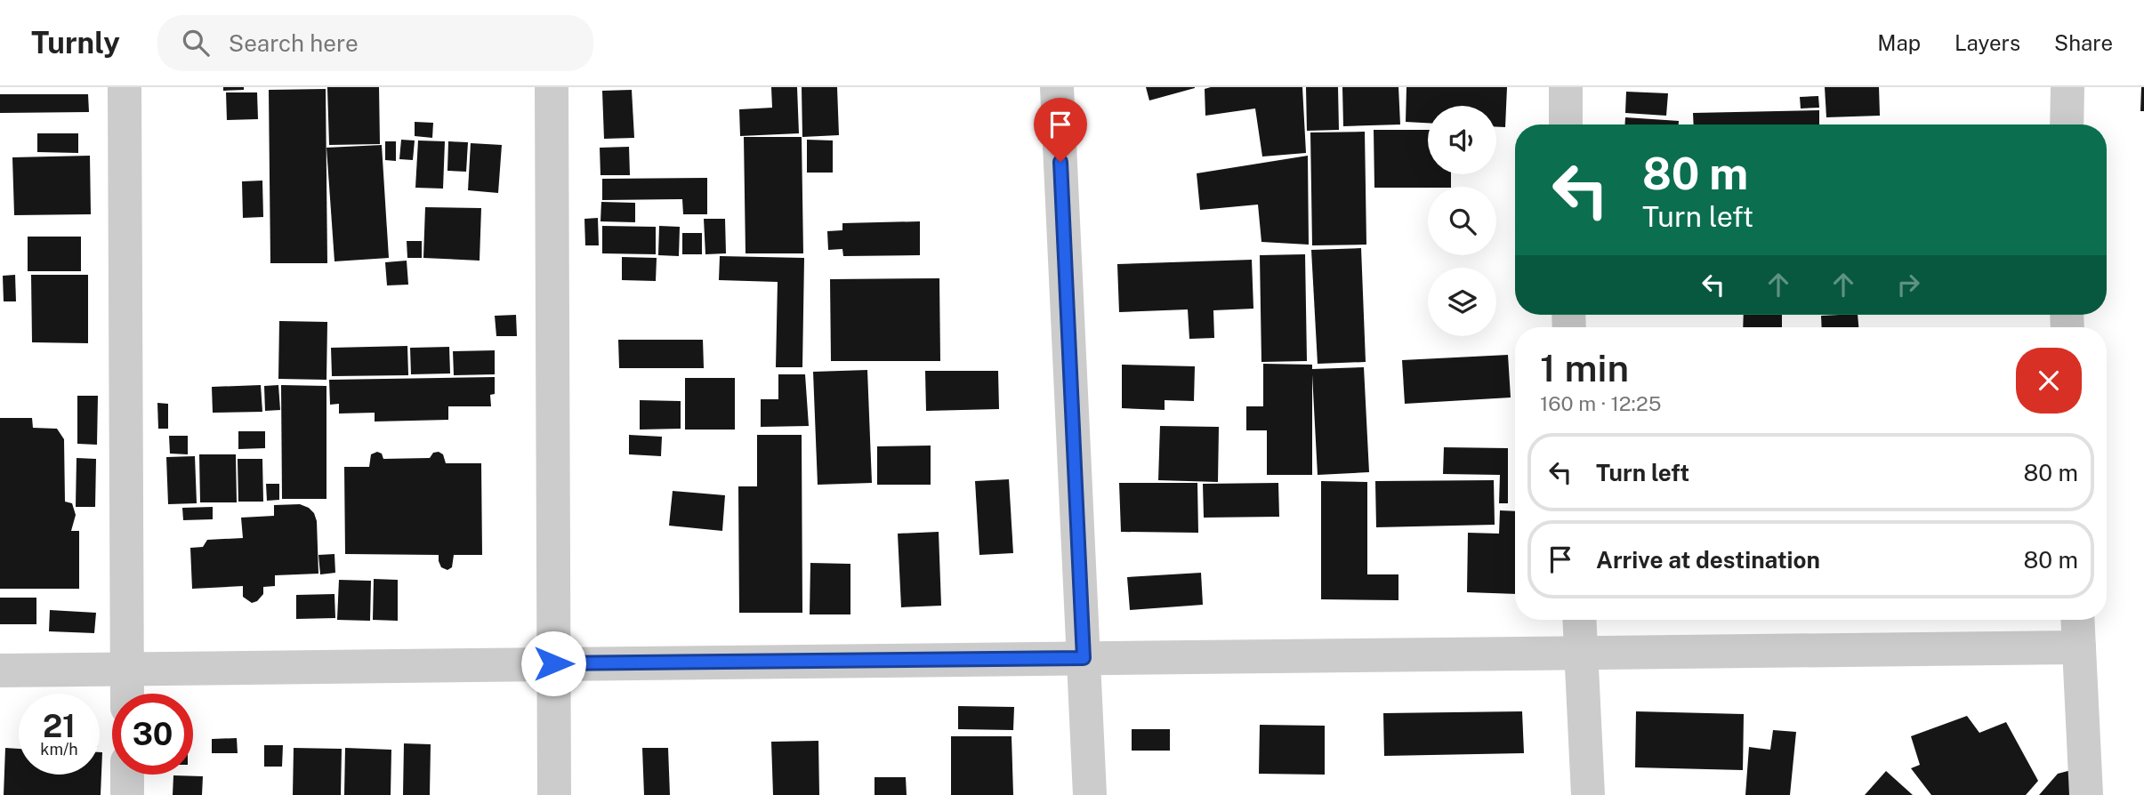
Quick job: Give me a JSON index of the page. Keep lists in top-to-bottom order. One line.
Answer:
{"page":{"header":"Turnly","search":"Search here","nav":["Map","Layers","Share"],"turn":["80 m","Turn left"],"heading":["1 min","160 m · 12:25"],"list":[{"name":"Turn left","value":"80 m"},{"name":"Arrive at destination","value":"80 m"}],"speed":"21 km/h","limit":"30"}}
